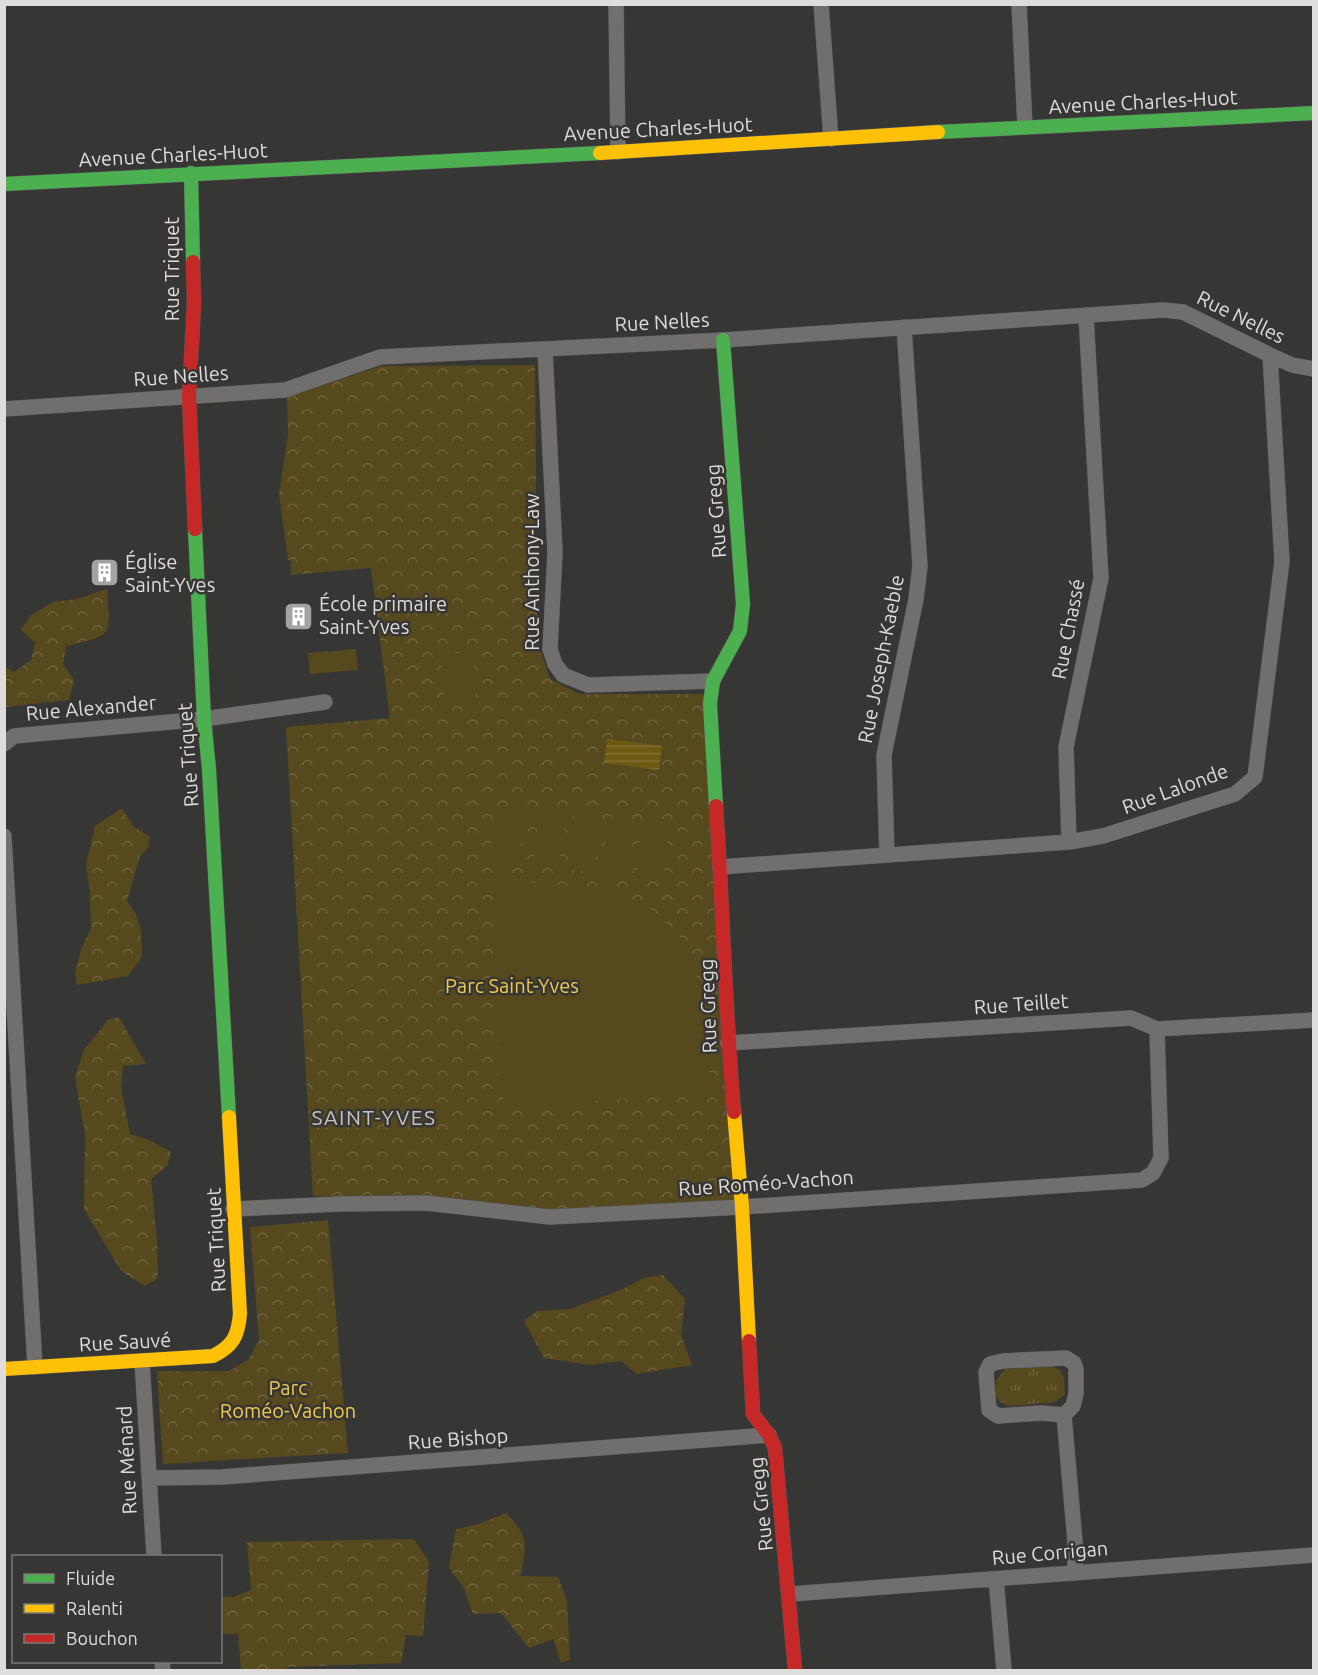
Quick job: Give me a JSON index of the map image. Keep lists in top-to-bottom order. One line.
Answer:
{"streets":{"street":["Avenue Charles-Huot","Rue Triquet","Rue Nelles","Rue Gregg","Rue Anthony-Law","Rue Chassé","Rue Joseph-Kaeble","Rue Alexander","Rue Lalonde","Rue Teillet","Rue Roméo-Vachon","Rue Sauvé","Rue Bishop","Rue Ménard","Rue Corrigan"]},"crossings":[["Avenue Charles-Huot","Rue Triquet"],["Rue Triquet","Rue Nelles"],["Rue Triquet","Rue Alexander"],["Rue Triquet","Rue Roméo-Vachon"],["Rue Triquet","Rue Sauvé"],["Rue Nelles","Rue Gregg"],["Rue Nelles","Rue Anthony-Law"],["Rue Nelles","Rue Chassé"],["Rue Nelles","Rue Joseph-Kaeble"],["Rue Nelles","Rue Lalonde"],["Rue Gregg","Rue Anthony-Law"],["Rue Gregg","Rue Lalonde"],["Rue Gregg","Rue Teillet"],["Rue Gregg","Rue Roméo-Vachon"],["Rue Gregg","Rue Bishop"],["Rue Gregg","Rue Corrigan"],["Rue Chassé","Rue Lalonde"],["Rue Joseph-Kaeble","Rue Lalonde"],["Rue Teillet","Rue Roméo-Vachon"],["Rue Sauvé","Rue Ménard"],["Rue Bishop","Rue Ménard"]],"districts":["SAINT-YVES"],"parks":["Parc Saint-Yves","Parc Roméo-Vachon"],"places":{"building":["Église Saint-Yves","École primaire Saint-Yves"]},"legend":["Fluide","Ralenti","Bouchon"]}
